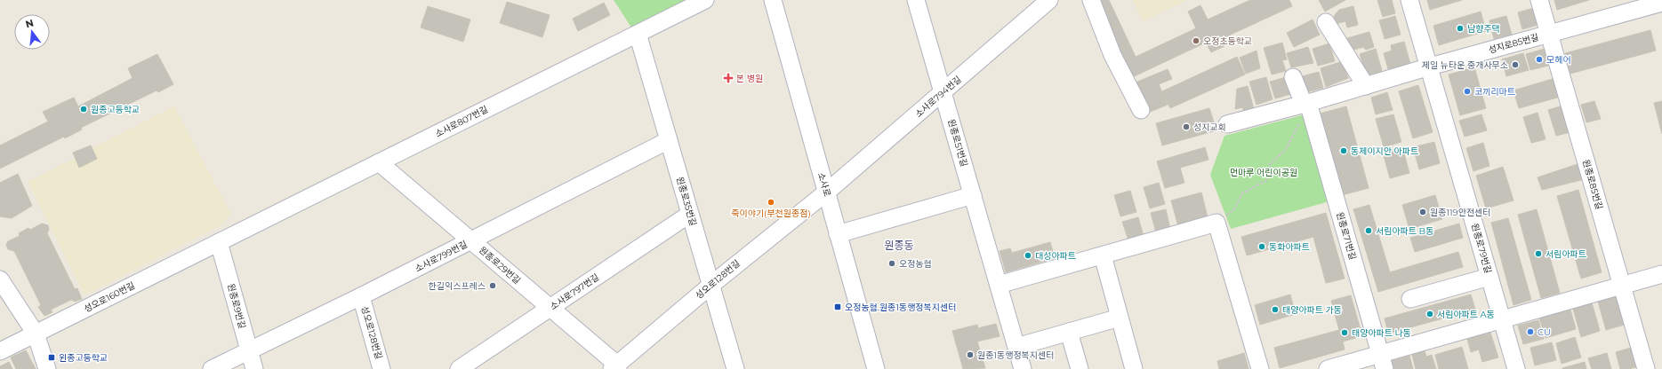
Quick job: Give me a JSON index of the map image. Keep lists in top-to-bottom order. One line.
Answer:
{"streets":{"street":["성지로85번길","소사로794번길","소사로807번길","원종로51번길","소사로","원종로85번길","원종로35번길","원종로71번길","원종로79번길","소사로799번길","원종로29번길","성오로128번길","소사로797번길","성오로160번길","원종로9번길"]},"crossings":[["성지로85번길","원종로85번길"],["성지로85번길","원종로71번길"],["성지로85번길","원종로79번길"],["소사로794번길","원종로51번길"],["소사로794번길","소사로"],["소사로794번길","성오로128번길"],["소사로807번길","원종로35번길"],["소사로807번길","원종로29번길"],["소사로807번길","성오로160번길"],["소사로807번길","원종로9번길"],["소사로","성오로128번길"],["원종로35번길","소사로799번길"],["원종로35번길","성오로128번길"],["원종로35번길","소사로797번길"],["소사로799번길","원종로29번길"],["소사로799번길","성오로128번길"],["소사로799번길","원종로9번길"],["원종로29번길","성오로128번길"],["원종로29번길","소사로797번길"],["성오로160번길","원종로9번길"]],"districts":["원종동"],"parks":["먼마루 어린이공원"],"places":{"other":["남향주택","오정초등학교","모헤어","제일 뉴타운 중개사무소","코끼리마트","원종고등학교","성지교회","동제이지안 아파트","죽이야기(부천원종점)","원종119안전센터","서림아파트 B동","동화아파트","서림아파트","대성아파트","오정농협","한길익스프레스","태양아파트 가동","서림아파트 A동","CU","태양아파트 나동","원종1동행정복지센터"],"health":["본 병원"],"transit":["오정농협.원종1동행정복지센터","윈종고등학교"]},"north":"top"}
